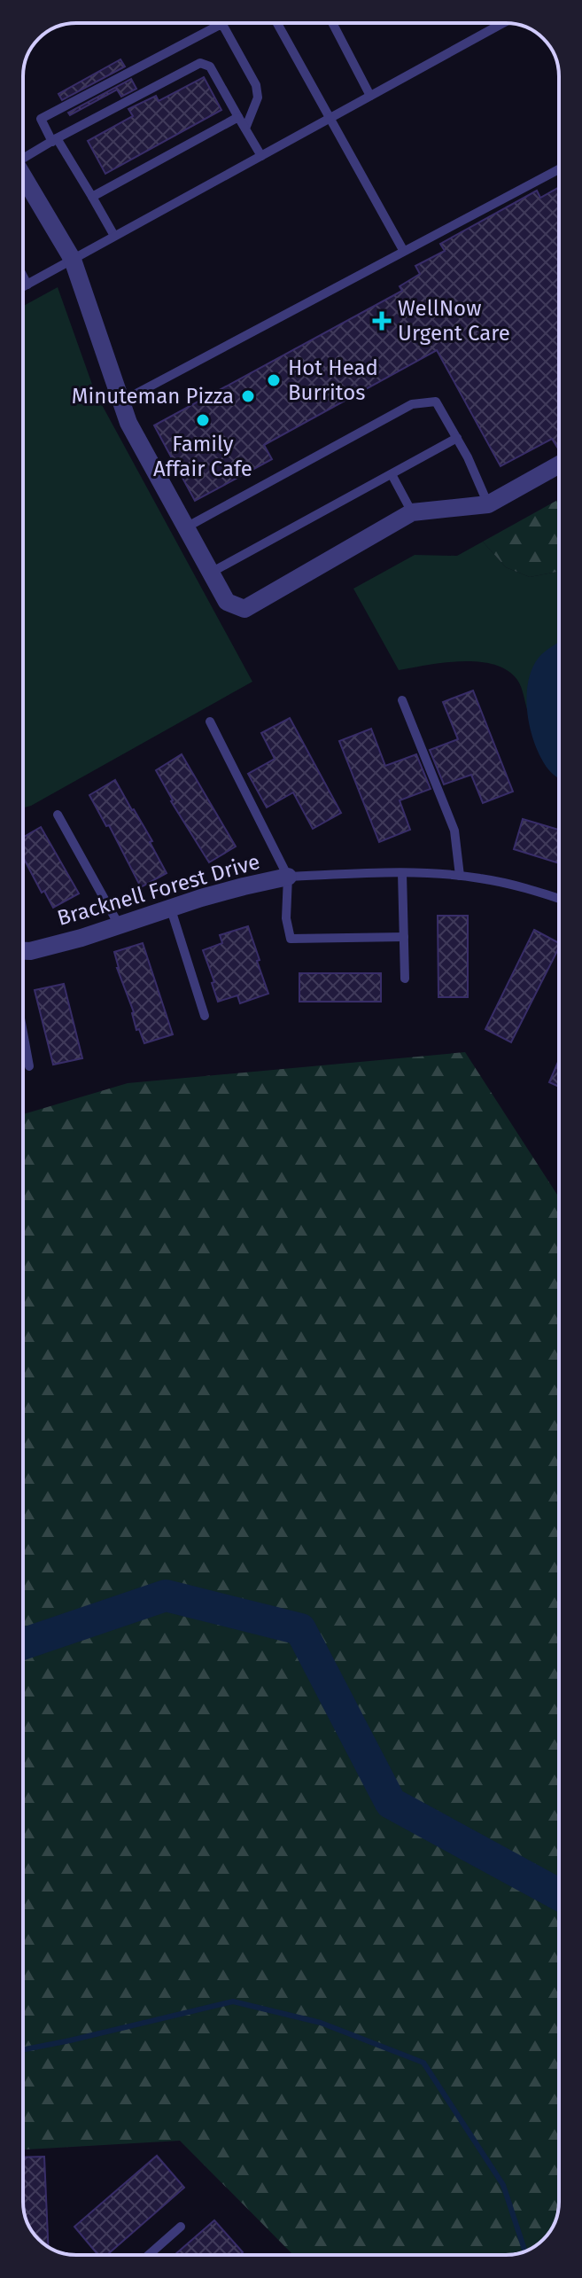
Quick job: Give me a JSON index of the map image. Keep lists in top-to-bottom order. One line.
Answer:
{"streets":{"street":["Bracknell Forest Drive"]},"places":{"health":["WellNow Urgent Care"],"other":["Hot Head Burritos","Minuteman Pizza","Family Affair Cafe"]}}
